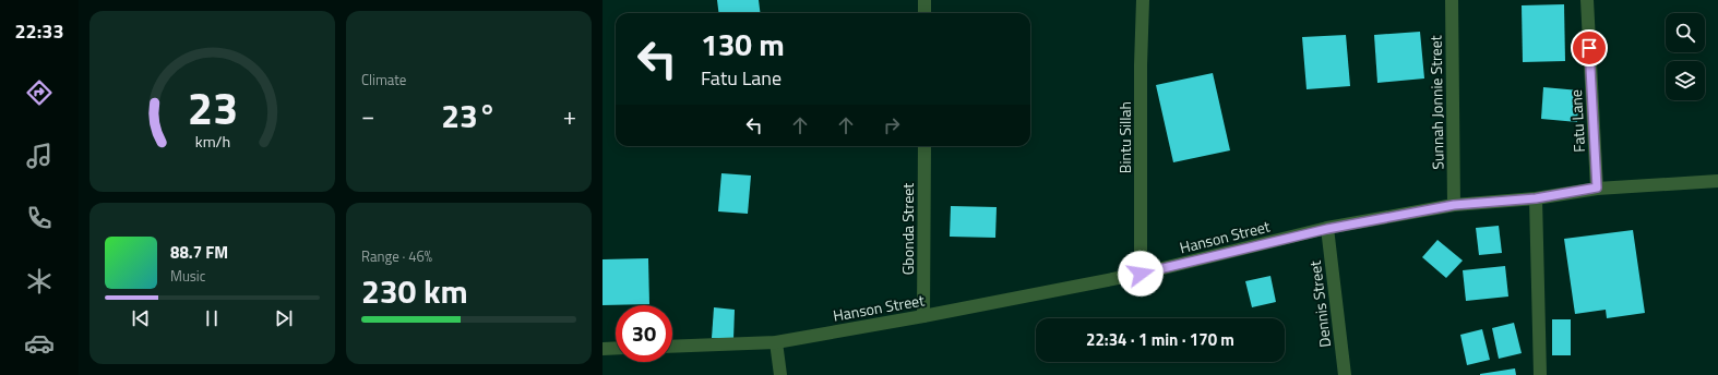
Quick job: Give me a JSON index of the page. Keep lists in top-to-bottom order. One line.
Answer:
{"streets":{"street":["Sunnah Jonnie Street","Fatu Lane","Bintu Sillah","Gbonda Street","Hanson Street","Dennis Street"]},"crossings":[["Sunnah Jonnie Street","Hanson Street"],["Fatu Lane","Hanson Street"],["Bintu Sillah","Hanson Street"],["Gbonda Street","Hanson Street"],["Hanson Street","Dennis Street"]],"page":{"tabs":"22:33","tile":["Climate",["Range · 46%","230 km"]],"turn":["130 m","Fatu Lane"],"heat":["−","23°","+"],"song":["88.7 FM","Music"],"limit":"30","trip":"22:34 · 1 min · 170 m","gauge":["23","km/h"]}}
